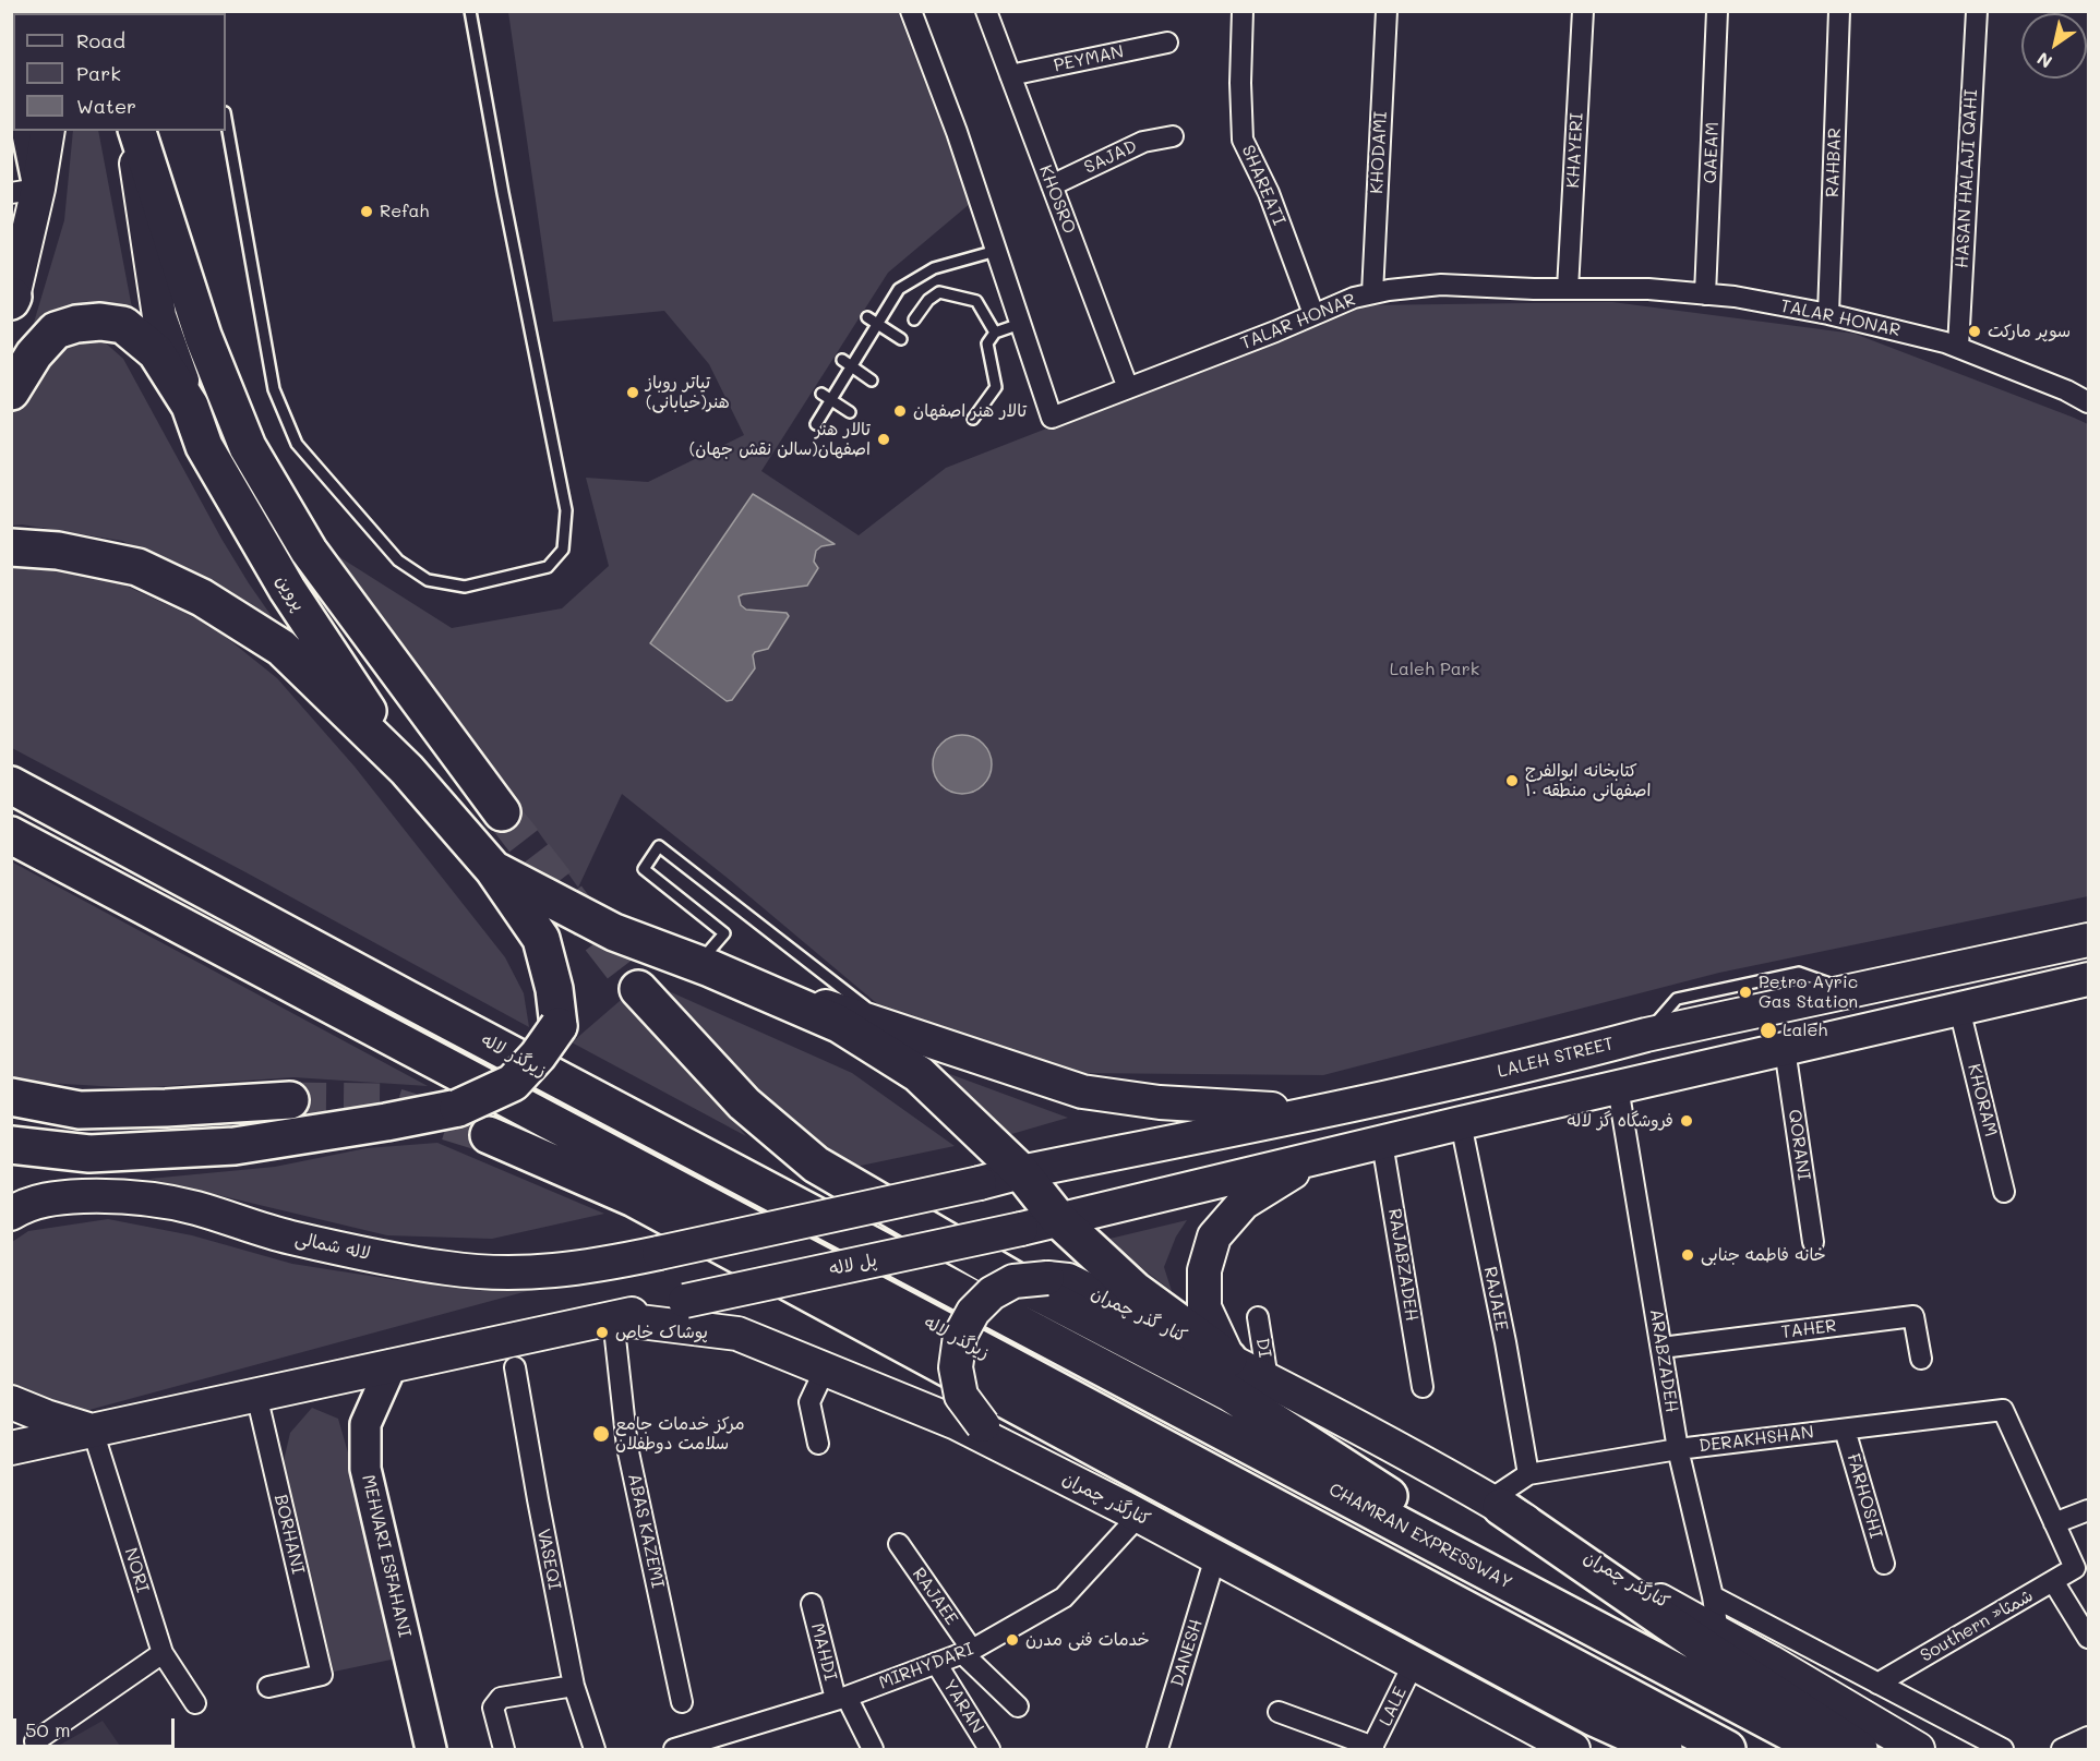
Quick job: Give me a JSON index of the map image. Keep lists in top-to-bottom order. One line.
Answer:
{"streets":{"highway":["پروین","زیرگذر لاله","CHAMRAN EXPRESSWAY"],"main road":["LALEH STREET","لاله شمالی","پل لاله","کنار گذر چمران","کنارگذر چمران","MEHVARI ESFAHANI"],"street":["PEYMAN","KHAYERI","KHODAMI","QAEAM","SAJAD","RAHBAR","HASAN HALAJI QAHI","SHAREATI","KHOSRO","TALAR HONAR","KHORAM","QORANI","RAJABZADEH","RAJAEE","TAHER","DI","ARABZADEH","DERAKHSHAN","FARHOSHI","ABAS KAZEMI","BORHANI","VASEQI","NORI","Southern »شمثا","MAHDI","DANESH","MIRHYDARI","YARAN","LALE"]},"crossings":[["PEYMAN","KHOSRO"],["KHAYERI","TALAR HONAR"],["KHODAMI","TALAR HONAR"],["QAEAM","TALAR HONAR"],["SAJAD","KHOSRO"],["RAHBAR","TALAR HONAR"],["HASAN HALAJI QAHI","TALAR HONAR"],["SHAREATI","TALAR HONAR"],["KHOSRO","TALAR HONAR"],["زیرگذر لاله","CHAMRAN EXPRESSWAY"],["LALEH STREET","لاله شمالی"],["پل لاله","کنارگذر چمران"],["پل لاله","ABAS KAZEMI"],["RAJAEE","DERAKHSHAN"],["RAJAEE","کنارگذر چمران"],["RAJAEE","MIRHYDARI"],["کنار گذر چمران","کنارگذر چمران"],["TAHER","ARABZADEH"],["DI","کنارگذر چمران"],["ARABZADEH","DERAKHSHAN"],["ARABZADEH","کنارگذر چمران"],["DERAKHSHAN","FARHOSHI"],["DERAKHSHAN","کنارگذر چمران"],["DERAKHSHAN","Southern »شمثا"],["کنارگذر چمران","ABAS KAZEMI"],["کنارگذر چمران","DANESH"],["کنارگذر چمران","MIRHYDARI"],["کنارگذر چمران","LALE"],["MAHDI","MIRHYDARI"],["MIRHYDARI","YARAN"]],"parks":["Laleh Park"],"places":["Refah","سوپر مارکت","تیاتر روباز هنر(خیابانی)","تالار هنر اصفهان","تالار هنر اصفهان(سالن نقش جهان)","کتابخانه ابوالفرج اصفهانی منطقه ۱۰","Petro Ayric Gas Station","Laleh","فروشگاه گز لاله","خانه فاطمه جنابی","پوشاک خاص","مرکز خدمات جامع سلامت دوطفلان","خدمات فنی مدرن"],"legend":["Road","Park","Water"],"scale_bar":"50 m","north":"bottom left"}
